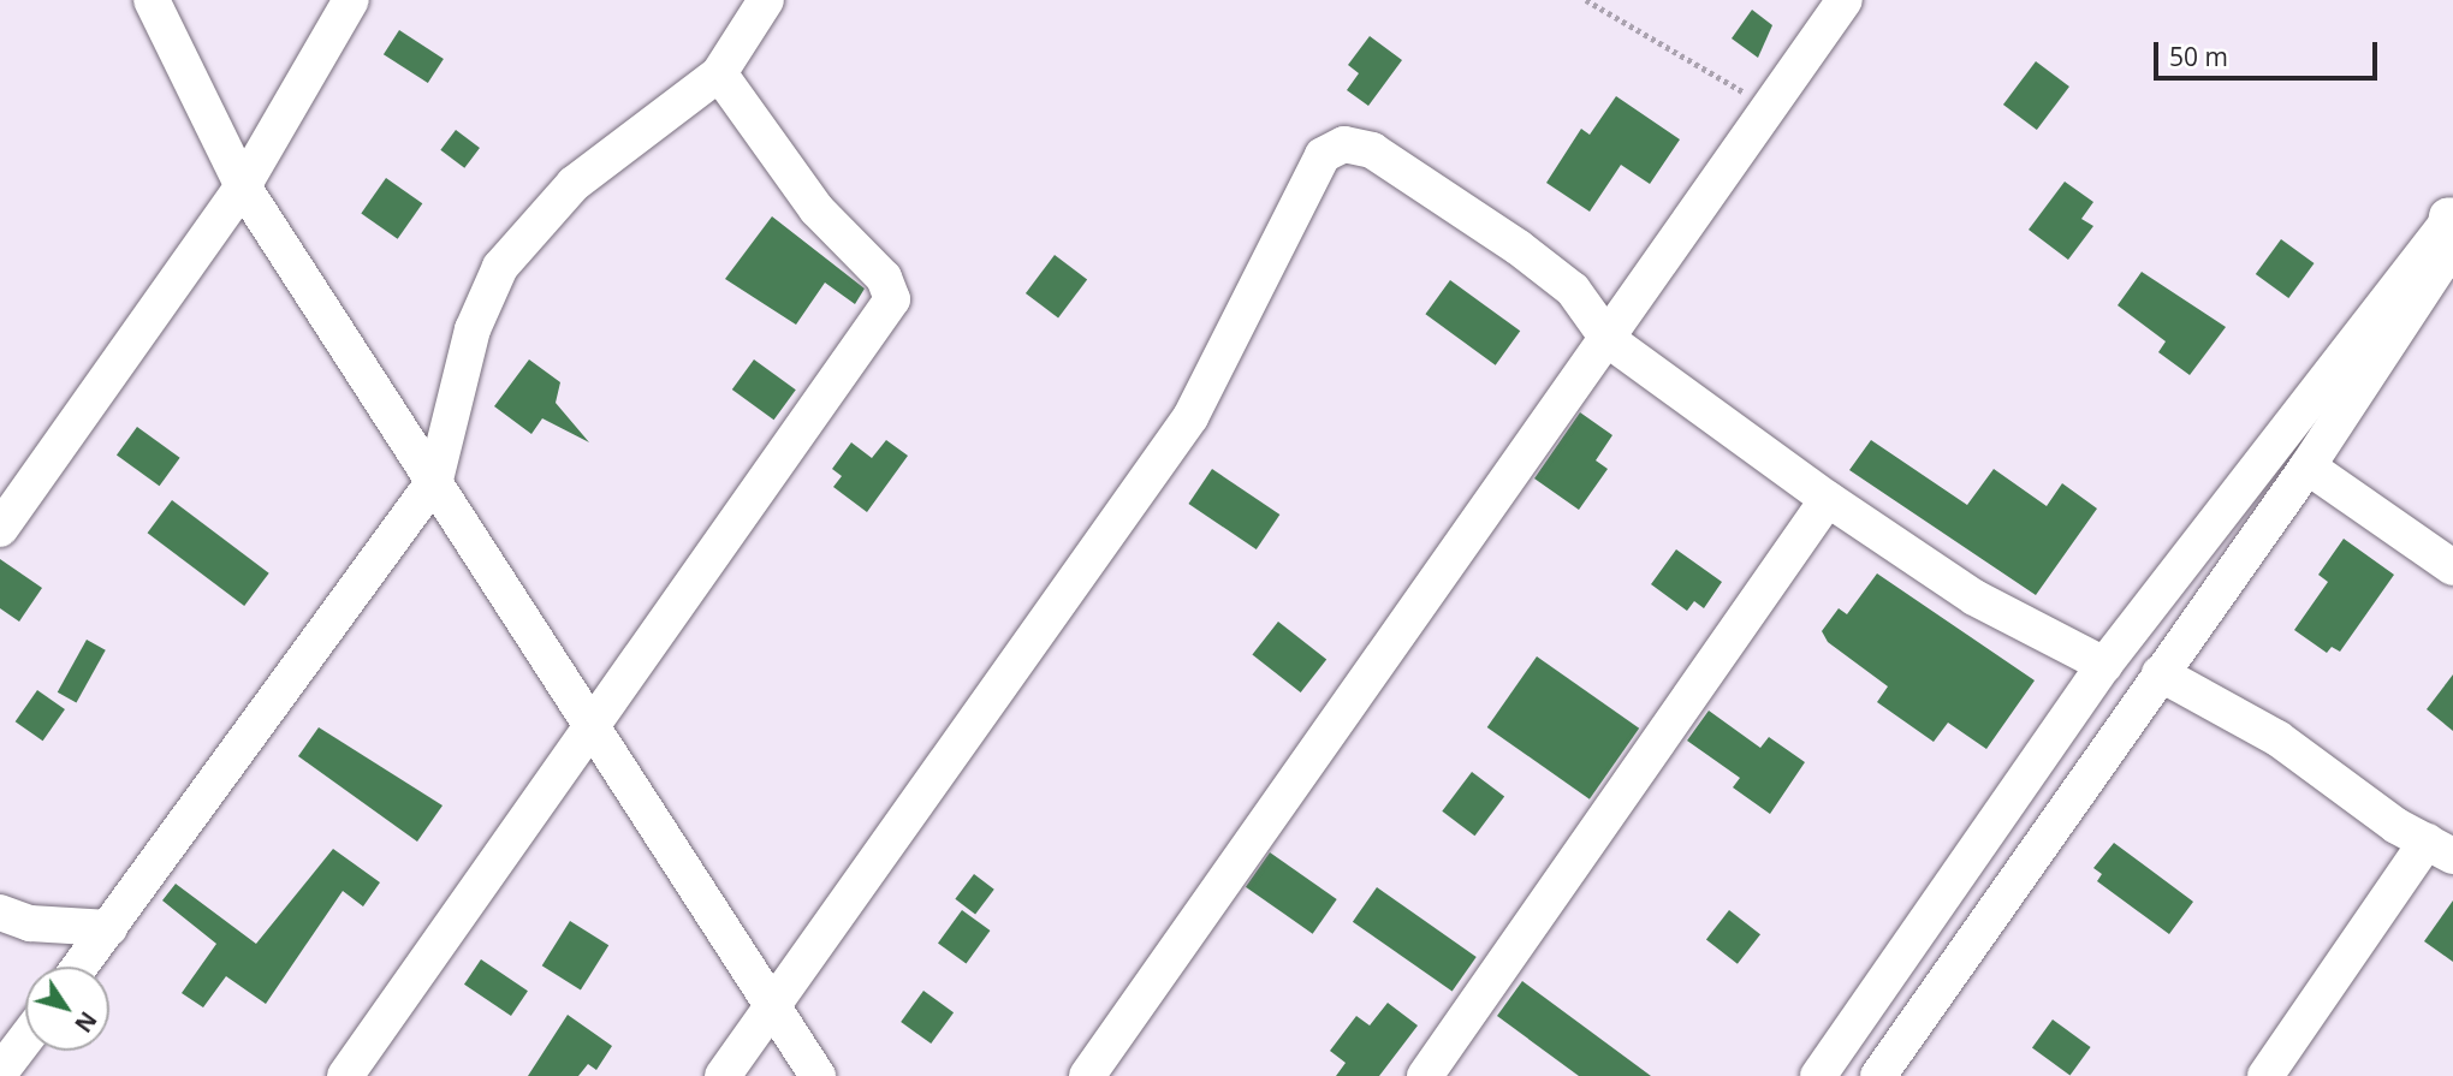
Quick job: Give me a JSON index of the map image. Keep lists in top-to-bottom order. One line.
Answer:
{"scale_bar":"50 m","north":"bottom right"}
